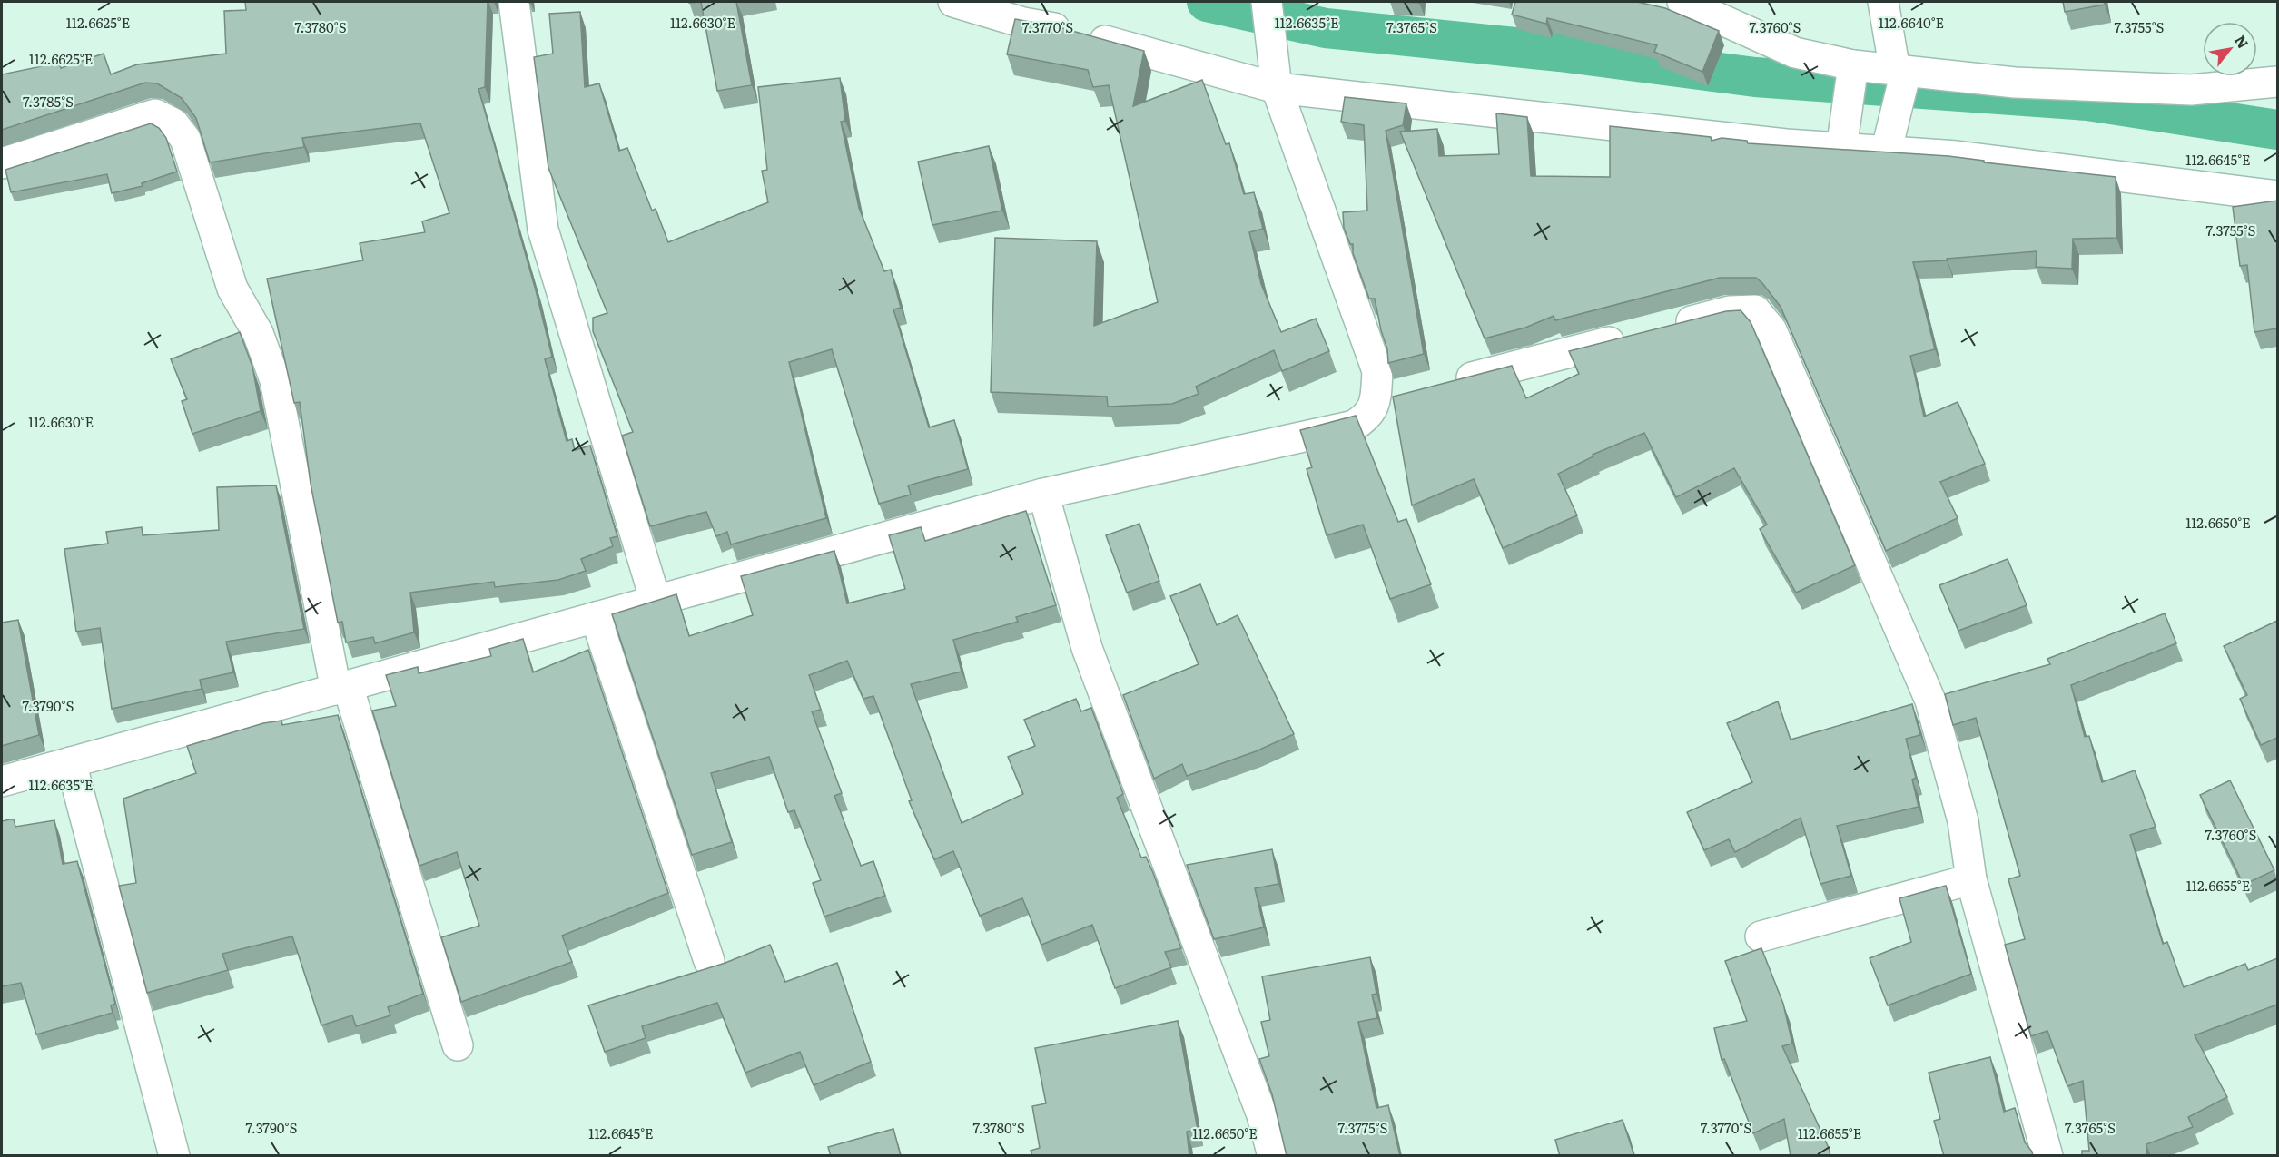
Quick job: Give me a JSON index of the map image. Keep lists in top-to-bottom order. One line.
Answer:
{"north":"top right","coordinates":["112.6625°E","112.6630°E","112.6635°E","112.6640°E","7.3760°S","7.3780°S","7.3770°S","7.3765°S","7.3755°S","7.3785°S","112.6645°E","112.6650°E","7.3790°S","112.6655°E","7.3775°S"]}
